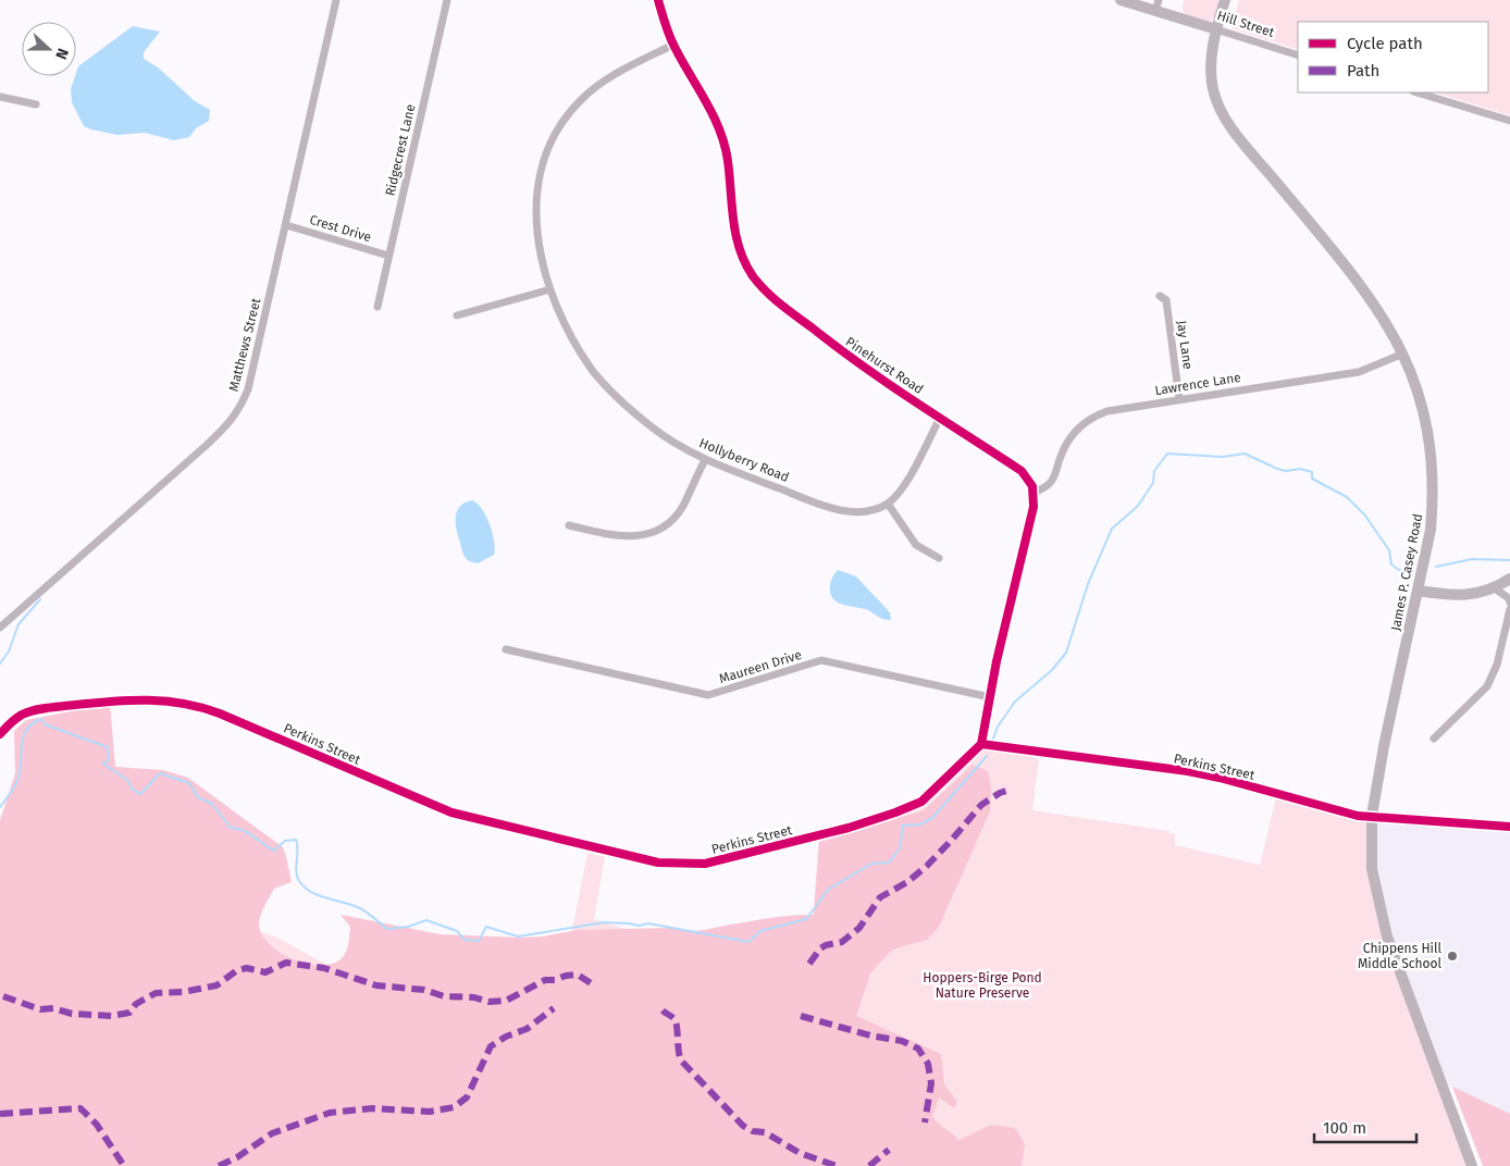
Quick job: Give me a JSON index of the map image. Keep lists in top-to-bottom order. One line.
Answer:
{"streets":{"street":["Hill Street","Ridgecrest Lane","Crest Drive","Matthews Street","Jay Lane","Pinehurst Road","Lawrence Lane","Hollyberry Road","James P. Casey Road","Maureen Drive","Perkins Street"]},"crossings":[["Hill Street","James P. Casey Road"],["Ridgecrest Lane","Crest Drive"],["Crest Drive","Matthews Street"],["Jay Lane","Lawrence Lane"],["Pinehurst Road","Lawrence Lane"],["Pinehurst Road","Hollyberry Road"],["Lawrence Lane","James P. Casey Road"],["James P. Casey Road","Perkins Street"]],"parks":["Hoppers-Birge Pond Nature Preserve"],"places":["Chippens Hill Middle School"],"legend":["Cycle path","Path"],"scale_bar":"100 m","north":"right"}
